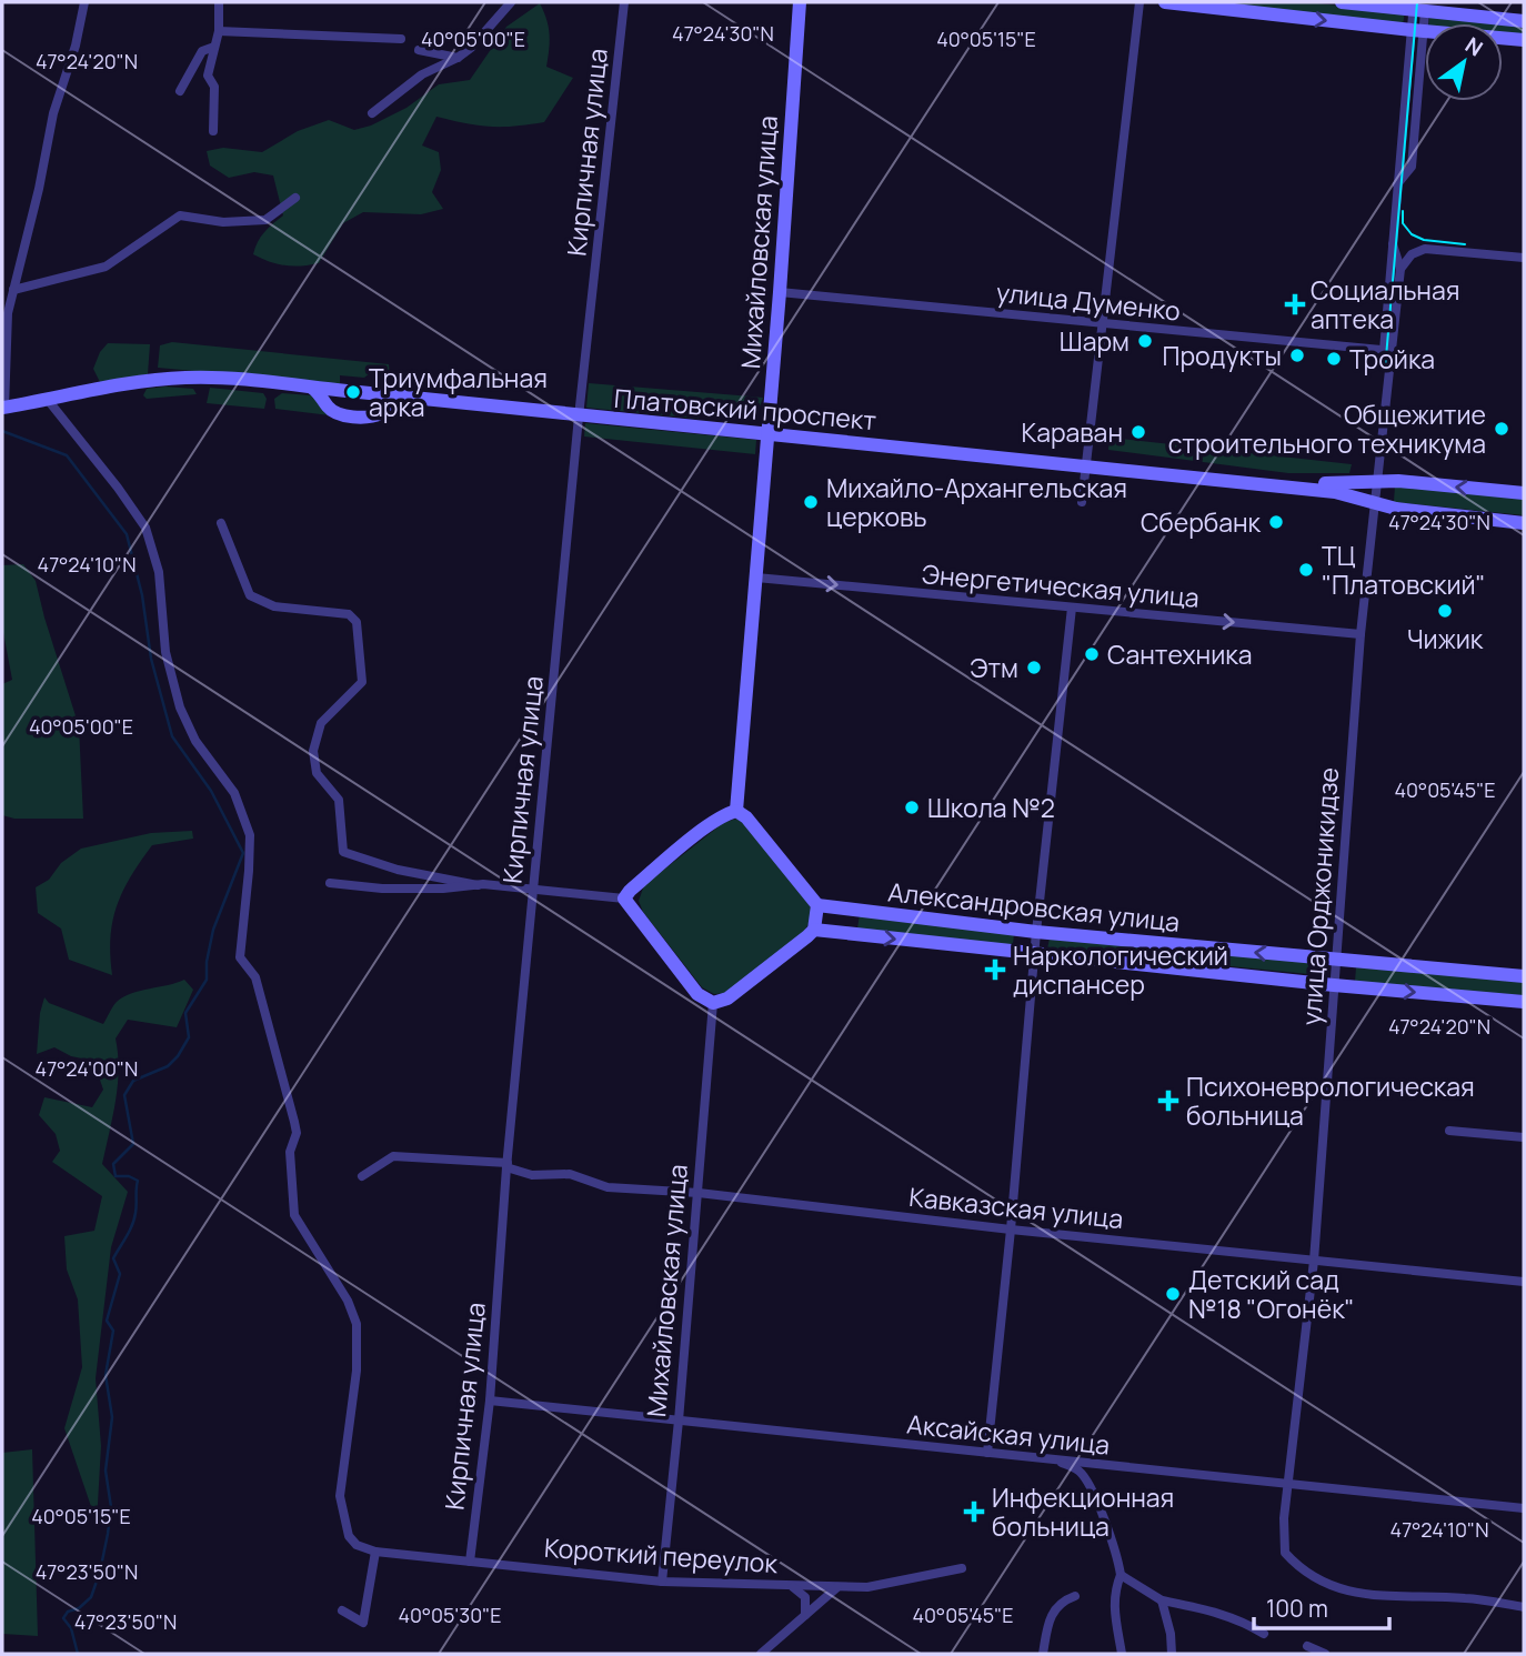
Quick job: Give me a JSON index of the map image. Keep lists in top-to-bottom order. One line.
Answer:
{"streets":{"street":["Кирпичная улица","Михайловская улица","улица Думенко","Платовский проспект","Энергетическая улица","улица Орджоникидзе","Александровская улица","Кавказская улица","Аксайская улица","Короткий переулок"]},"crossings":[["Кирпичная улица","Платовский проспект"],["Кирпичная улица","Кавказская улица"],["Кирпичная улица","Аксайская улица"],["Кирпичная улица","Короткий переулок"],["Михайловская улица","улица Думенко"],["Михайловская улица","Платовский проспект"],["Михайловская улица","Энергетическая улица"],["Михайловская улица","Кавказская улица"],["Михайловская улица","Аксайская улица"],["Михайловская улица","Короткий переулок"],["улица Думенко","улица Орджоникидзе"],["Платовский проспект","улица Орджоникидзе"],["Платовский проспект","Короткий переулок"],["Энергетическая улица","улица Орджоникидзе"],["улица Орджоникидзе","Александровская улица"],["улица Орджоникидзе","Кавказская улица"],["улица Орджоникидзе","Аксайская улица"]],"one_way":["Энергетическая улица"],"places":{"health":["Социальная аптека","Наркологический диспансер","Психоневрологическая больница","Инфекционная больница"],"other":["Шарм","Продукты","Тройка","Триумфальная арка","Общежитие строительного техникума","Караван","Михайло-Архангельская церковь","Сбербанк","ТЦ \"Платовский\"","Чижик","Сантехника","Этм","Школа №2","Детский сад №18 \"Огонёк\""]},"scale_bar":"100 m","north":"top right","coordinates":["47°24'30\"N","40°05'00\"E","40°05'15\"E","47°24'20\"N","47°24'10\"N","40°05'45\"E","47°24'00\"N","47°23'50\"N","40°05'30\"E"]}
